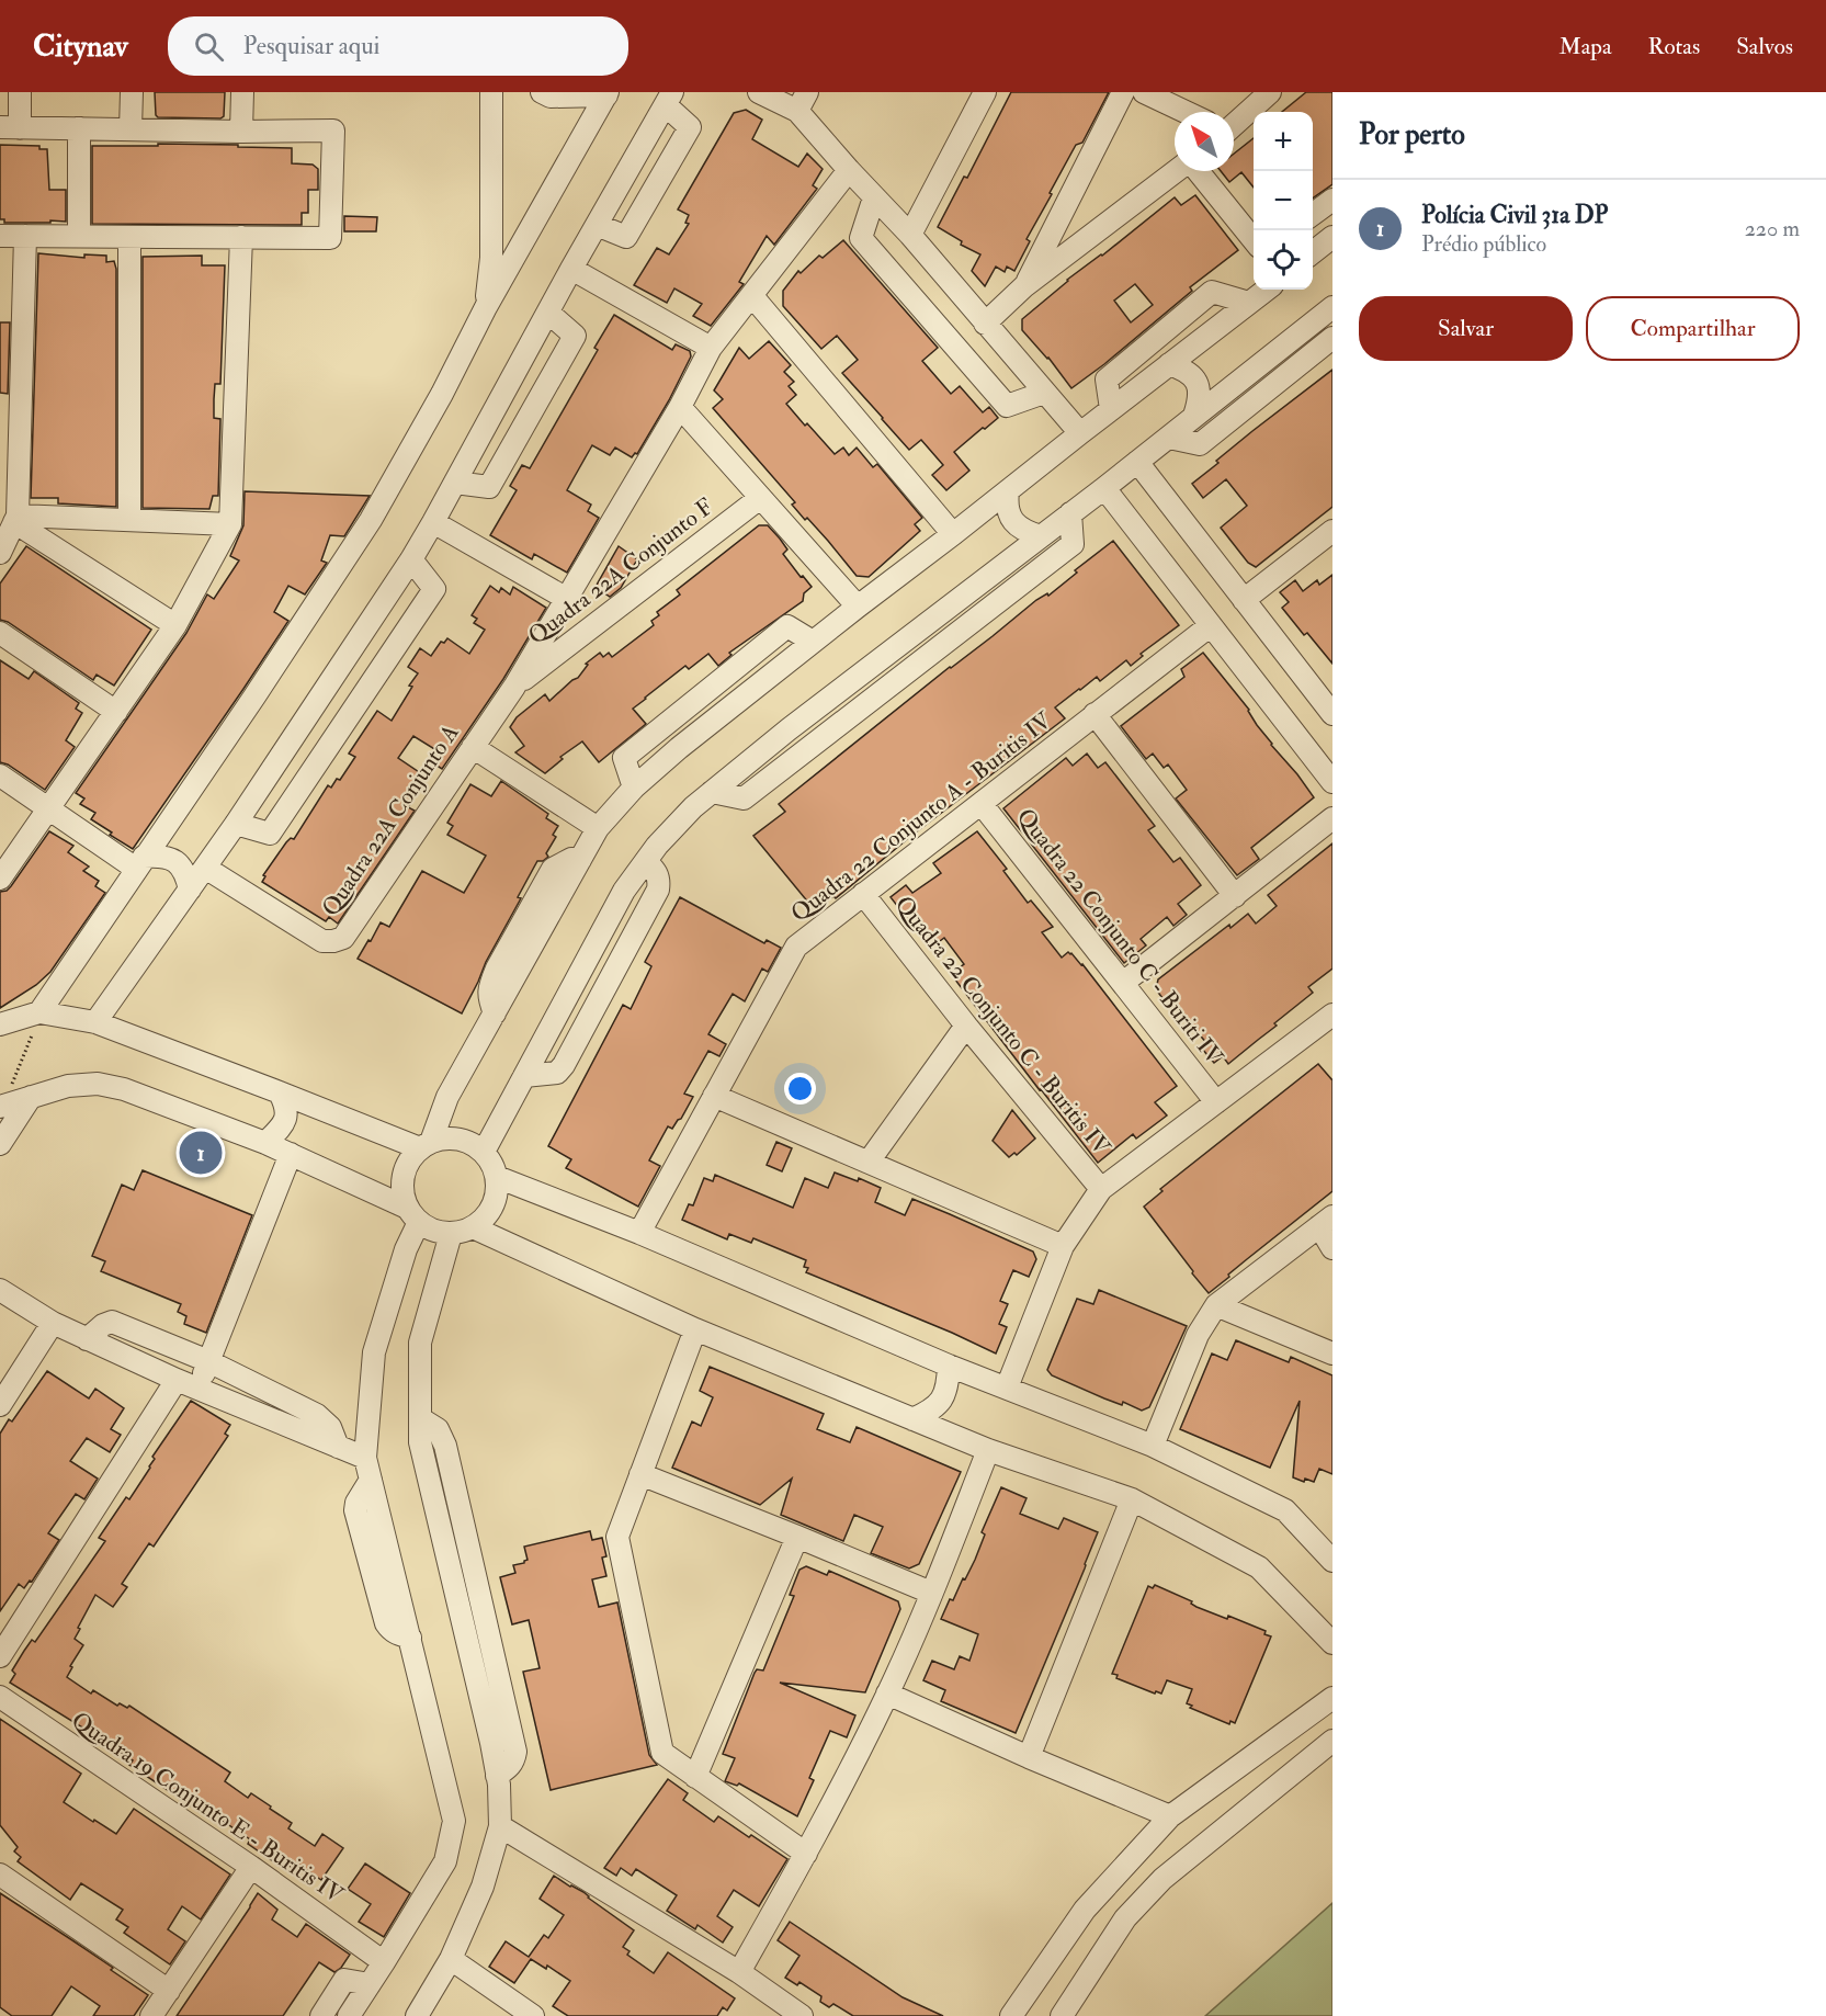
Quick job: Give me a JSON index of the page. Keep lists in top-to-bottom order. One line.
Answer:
{"streets":{"street":["Quadra 22A Conjunto F","Quadra 22 Conjunto A - Buritis IV","Quadra 22A Conjunto A","Quadra 22 Conjunto C - Buriti IV","Quadra 22 Conjunto C - Buritis IV","Quadra 19 Conjunto E - Buritis IV"]},"crossings":[["Quadra 22A Conjunto F","Quadra 22A Conjunto A"],["Quadra 22 Conjunto A - Buritis IV","Quadra 22 Conjunto C - Buriti IV"],["Quadra 22 Conjunto A - Buritis IV","Quadra 22 Conjunto C - Buritis IV"]],"north":"top left","page":{"header":"Citynav","search":"Pesquisar aqui","nav":["Mapa","Rotas","Salvos"],"heading":"Por perto","map_buttons":["+","−"],"list":[{"mark":"1","name":"Polícia Civil 31a DP","note":"Prédio público","value":"220 m"}],"buttons":["Salvar","Compartilhar"],"pins":"1"}}
